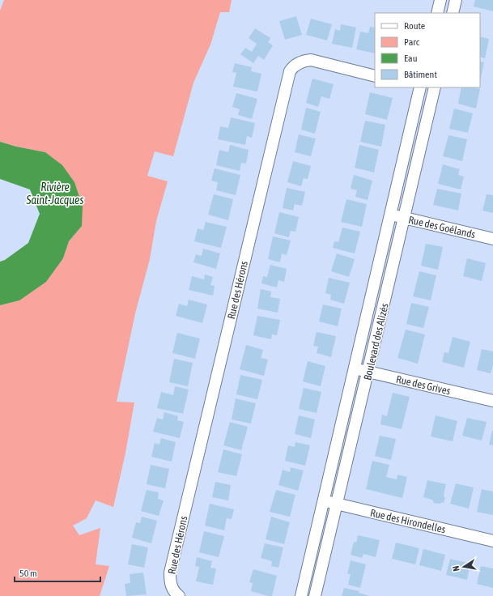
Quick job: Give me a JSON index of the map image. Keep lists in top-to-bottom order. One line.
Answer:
{"streets":{"street":["Rue des Goélands","Rue des Hérons","Boulevard des Alizés","Rue des Grives","Rue des Hirondelles"]},"crossings":[["Rue des Goélands","Boulevard des Alizés"],["Boulevard des Alizés","Rue des Grives"],["Boulevard des Alizés","Rue des Hirondelles"]],"water":["Rivière Saint-Jacques"],"legend":["Route","Parc","Eau","Bâtiment"],"scale_bar":"50 m","north":"left"}
